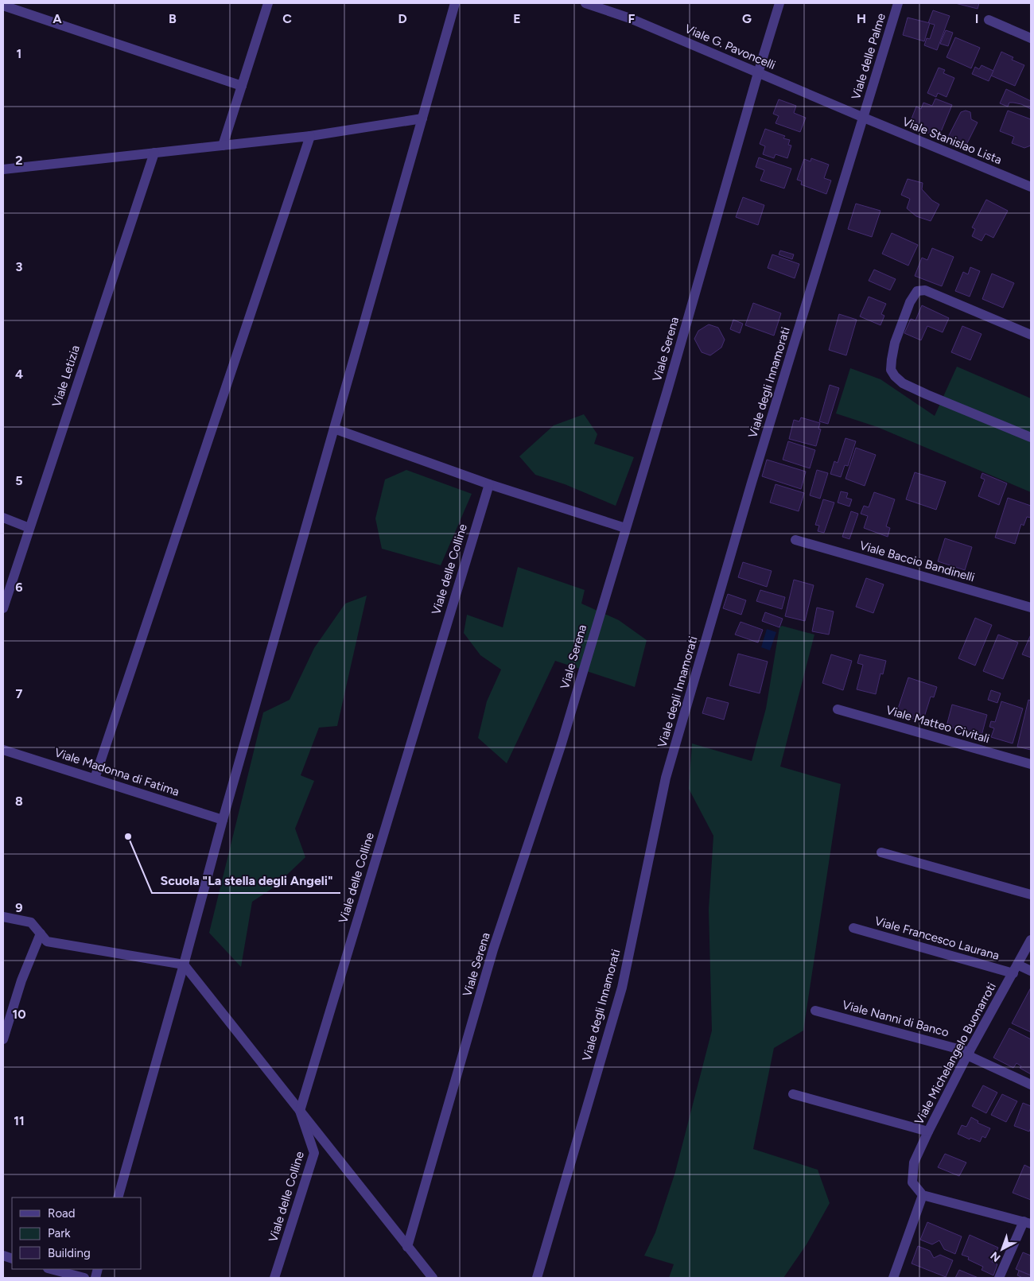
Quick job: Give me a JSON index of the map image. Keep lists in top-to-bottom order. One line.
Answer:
{"streets":{"street":["Viale G. Pavoncelli","Viale delle Palme","Viale Stanislao Lista","Viale Serena","Viale Letizia","Viale degli Innamorati","Viale Baccio Bandinelli","Viale delle Colline","Viale Matteo Civitali","Viale Madonna di Fatima","Viale Francesco Laurana","Viale Nanni di Banco","Viale Michelangelo Buonarroti"]},"crossings":[["Viale G. Pavoncelli","Viale delle Palme"],["Viale G. Pavoncelli","Viale Stanislao Lista"],["Viale G. Pavoncelli","Viale Serena"],["Viale G. Pavoncelli","Viale degli Innamorati"],["Viale delle Palme","Viale Stanislao Lista"],["Viale delle Palme","Viale degli Innamorati"],["Viale Stanislao Lista","Viale degli Innamorati"],["Viale Francesco Laurana","Viale Michelangelo Buonarroti"],["Viale Nanni di Banco","Viale Michelangelo Buonarroti"]],"places":["Scuola \"La stella degli Angeli\""],"legend":["Road","Park","Building"],"north":"bottom left","grid":{"columns":["A","B","C","D","E","F","G","H","I"],"rows":["1","2","3","4","5","6","7","8","9","10","11"]}}
